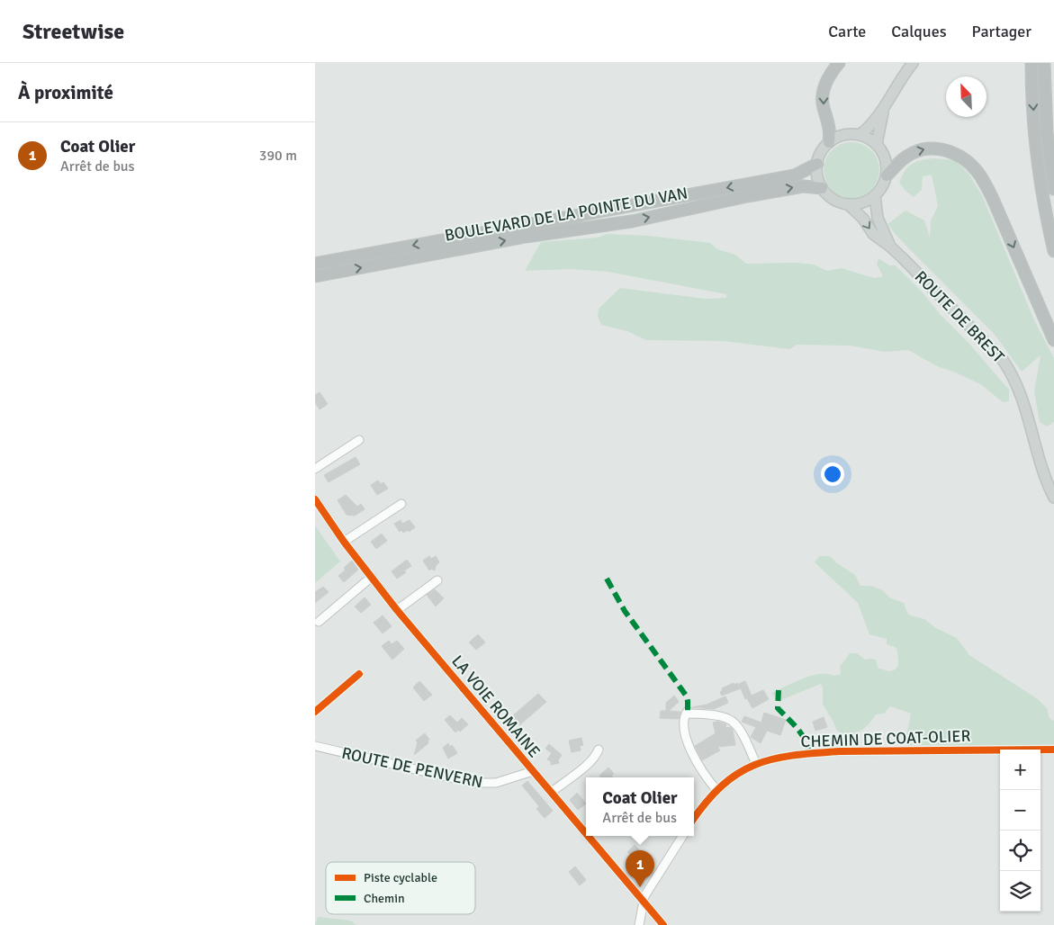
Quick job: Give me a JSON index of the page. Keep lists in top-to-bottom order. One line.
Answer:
{"streets":{"highway":["BOULEVARD DE LA POINTE DU VAN"],"main road":["ROUTE DE BREST"],"street":["LA VOIE ROMAINE","CHEMIN DE COAT-OLIER","ROUTE DE PENVERN"]},"crossings":[["BOULEVARD DE LA POINTE DU VAN","ROUTE DE BREST"],["LA VOIE ROMAINE","ROUTE DE PENVERN"]],"legend":["Piste cyclable","Chemin"],"north":"top left","page":{"header":"Streetwise","nav":["Carte","Calques","Partager"],"heading":"À proximité","list":[{"mark":"1","name":"Coat Olier","note":"Arrêt de bus","value":"390 m"}],"map_buttons":["+","−"],"popup":["Coat Olier","Arrêt de bus"],"pins":"1"}}
